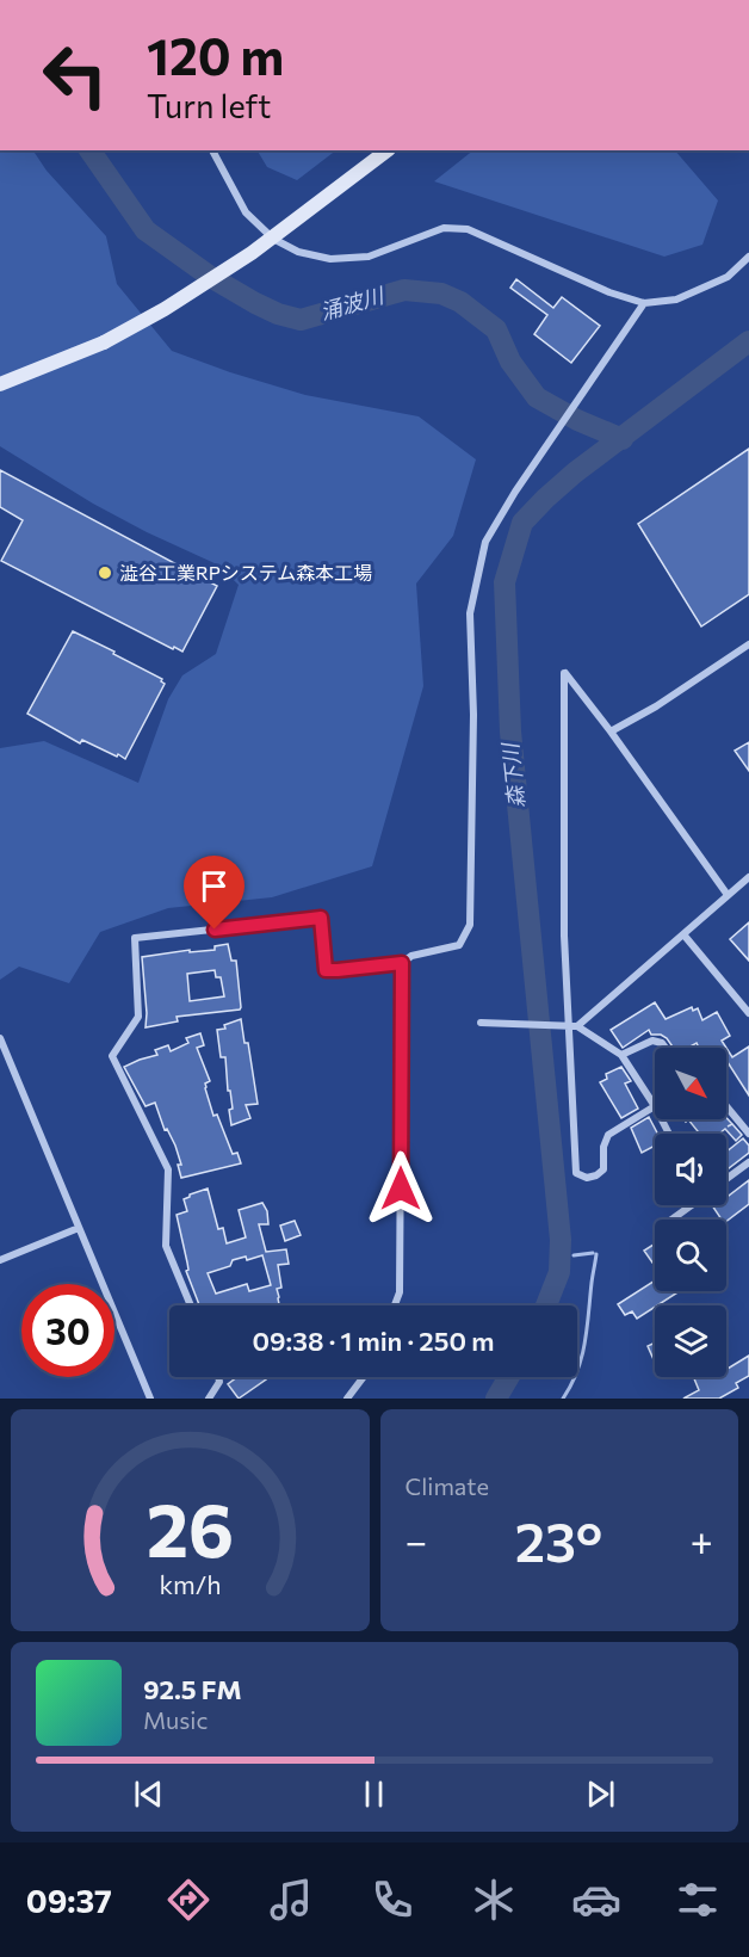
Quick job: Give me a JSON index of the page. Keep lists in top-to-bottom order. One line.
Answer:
{"water":["涌波川","森下川"],"places":["澁谷工業RPシステム森本工場"],"north":"bottom right","page":{"turn":["120 m","Turn left"],"limit":"30","trip":"09:38 · 1 min · 250 m","tile":"Climate","heat":["−","23°","+"],"song":["92.5 FM","Music"],"tabs":"09:37","gauge":["26","km/h"]}}
